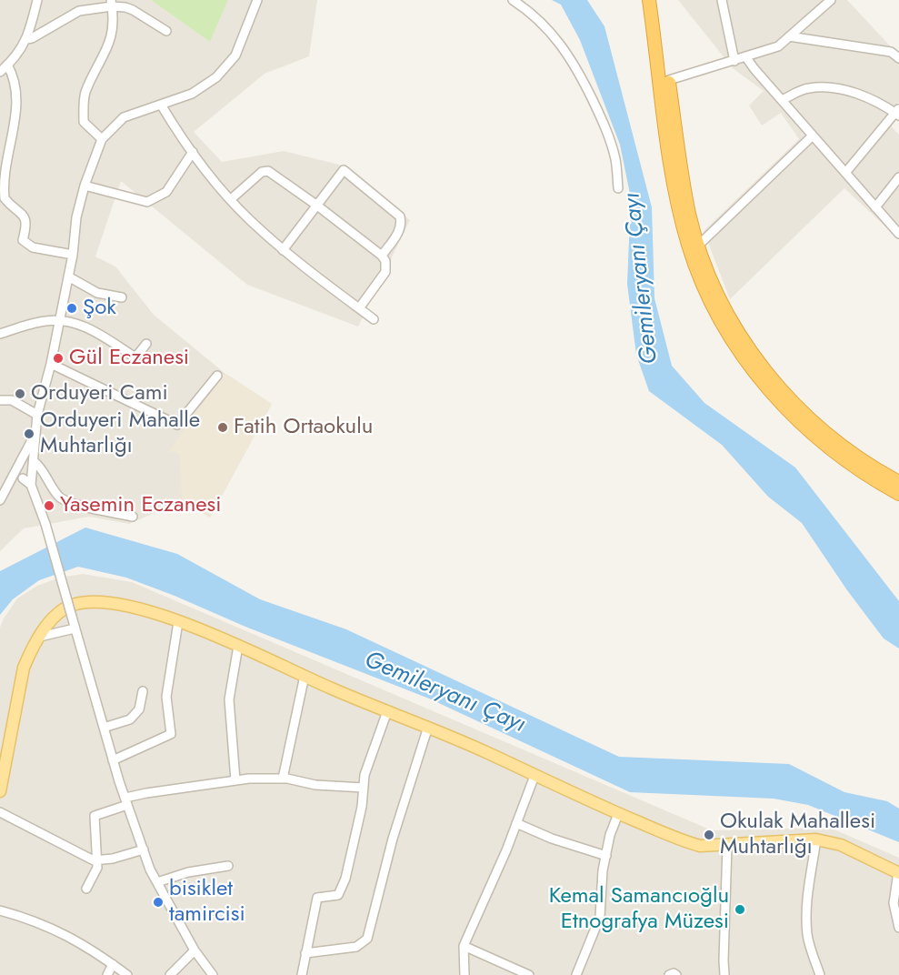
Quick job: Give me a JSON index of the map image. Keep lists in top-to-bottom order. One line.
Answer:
{"water":["Gemileryanı Çayı"],"places":["Şok","Gül Eczanesi","Orduyeri Cami","Fatih Ortaokulu","Orduyeri Mahalle Muhtarlığı","Yasemin Eczanesi","Okulak Mahallesi Muhtarlığı","bisiklet tamircisi","Kemal Samancıoğlu Etnografya Müzesi"]}
